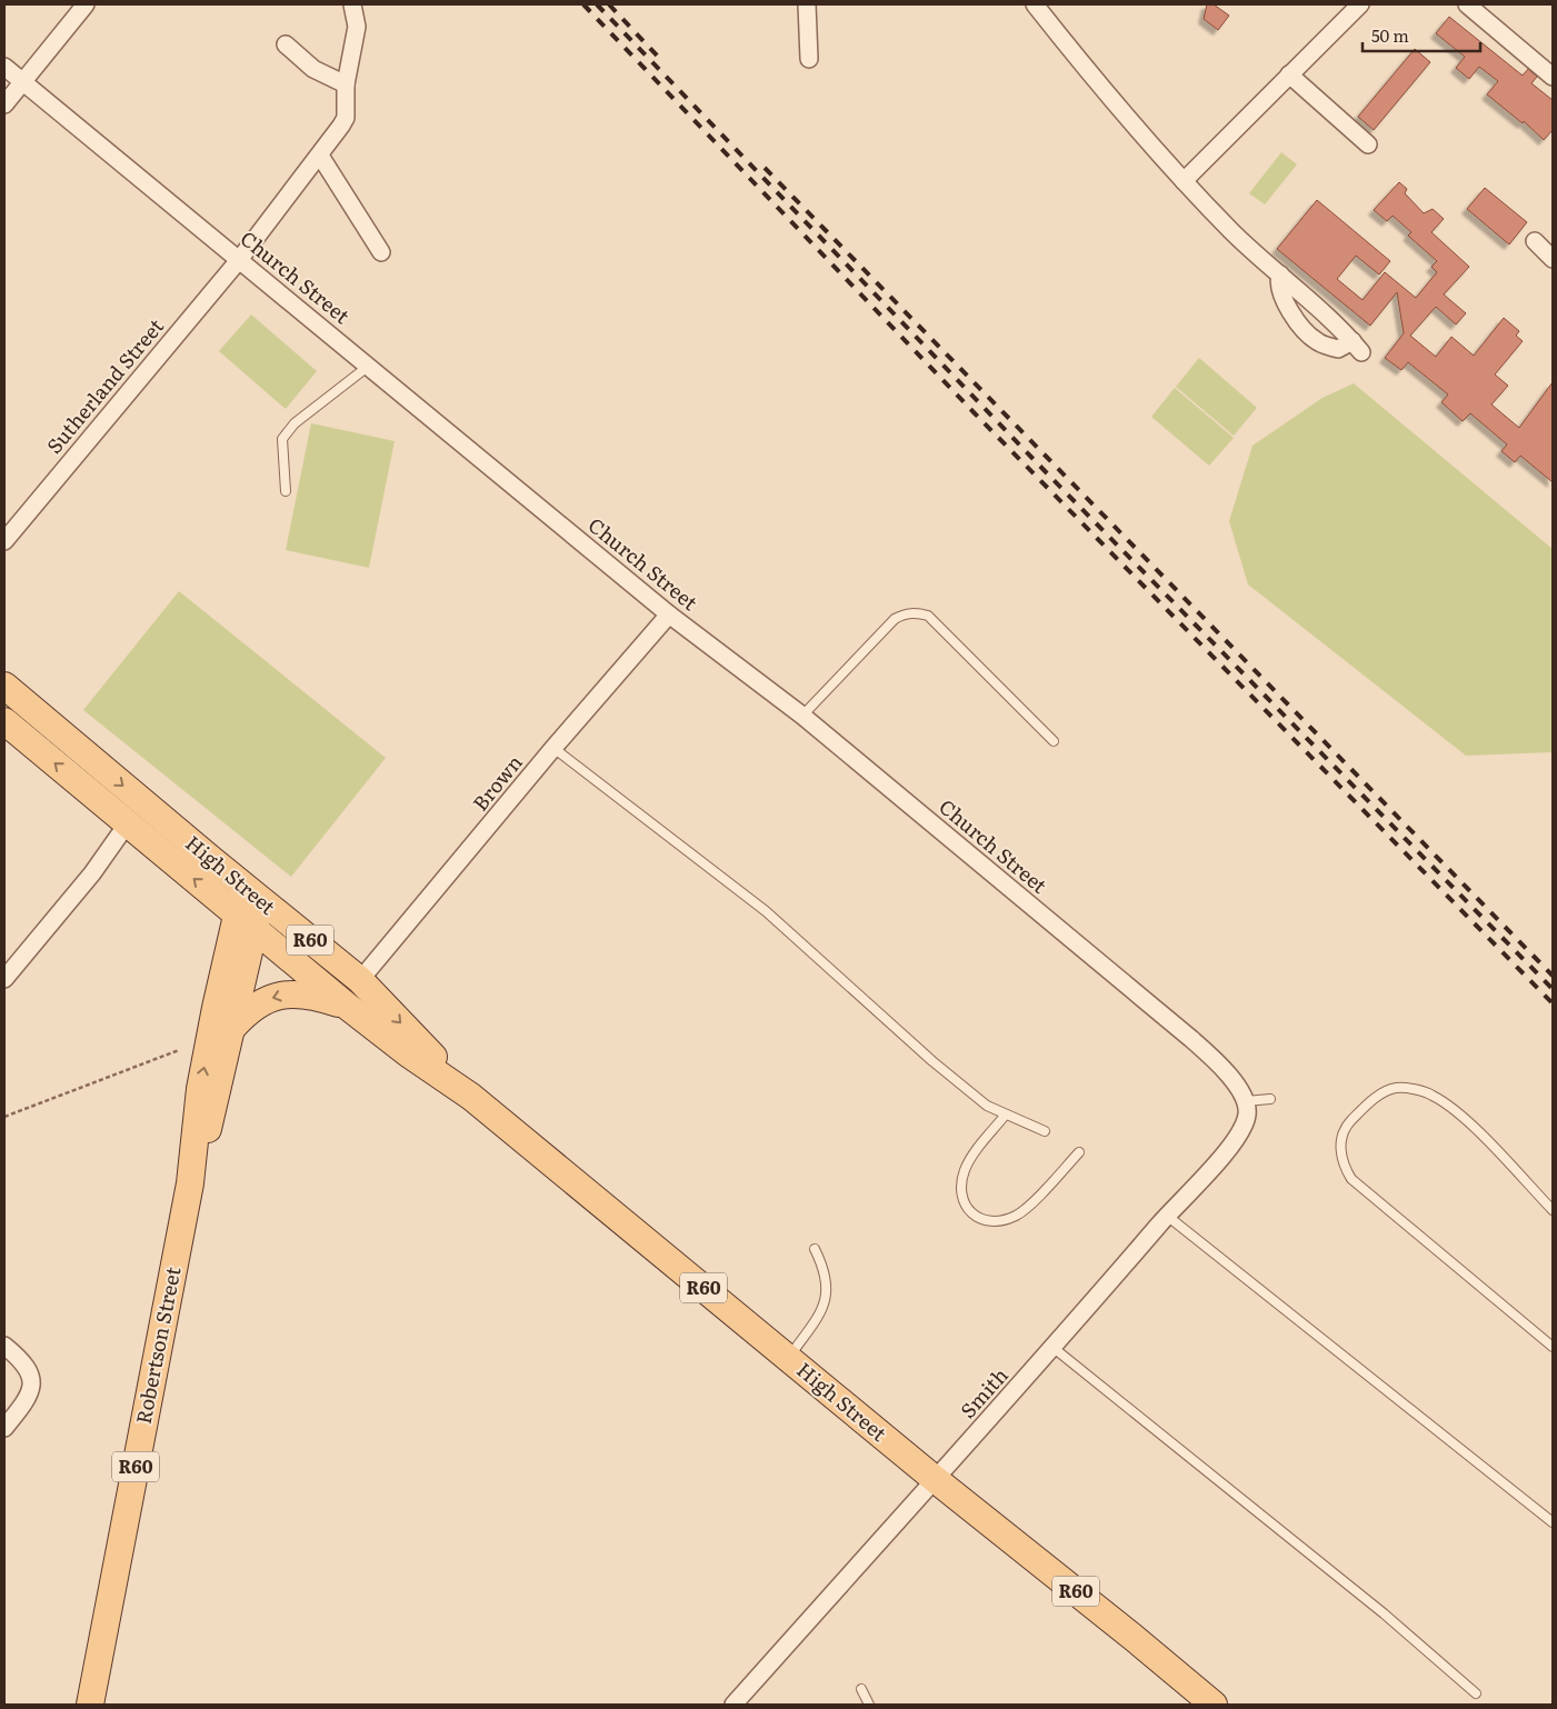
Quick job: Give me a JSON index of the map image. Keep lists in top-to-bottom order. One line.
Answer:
{"streets":{"main road":["High Street","R60","Robertson Street"],"street":["Church Street","Sutherland Street","Brown","Smith"]},"crossings":[["Church Street","Sutherland Street"],["Church Street","Brown"],["Church Street","Smith"],["Brown","High Street"],["High Street","Robertson Street"],["High Street","Smith"]],"scale_bar":"50 m"}
